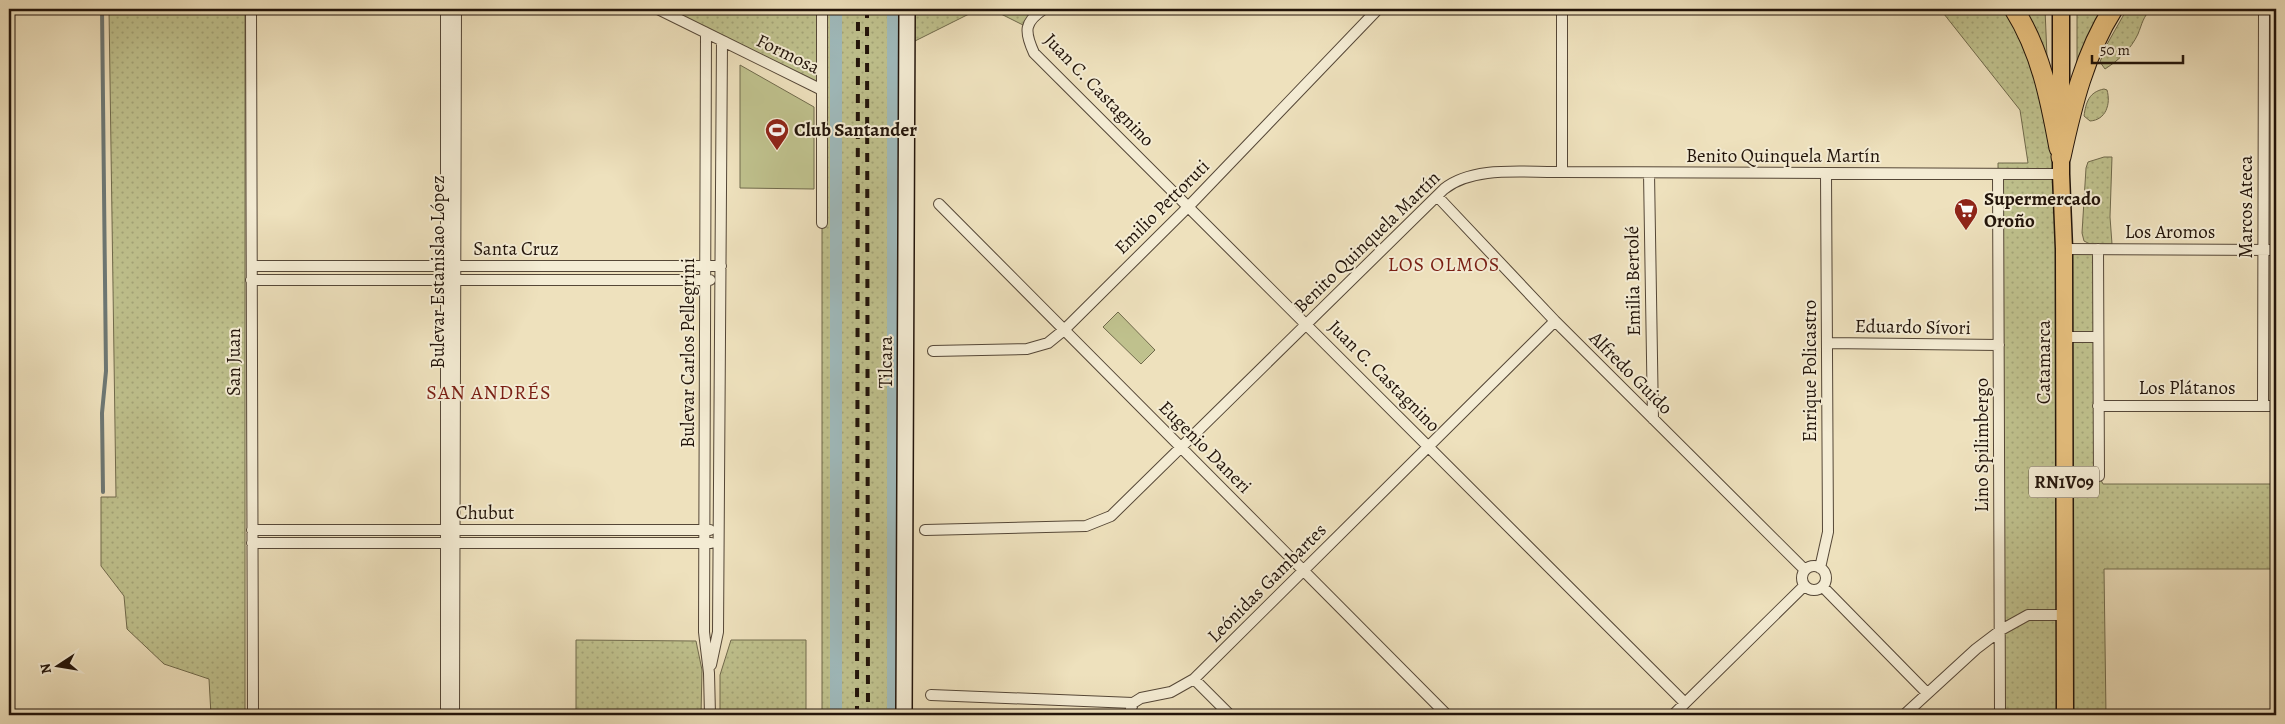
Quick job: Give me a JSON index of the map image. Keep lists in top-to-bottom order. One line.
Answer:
{"streets":{"main road":["Tilcara","Catamarca","RN1V09"],"street":["Formosa","Juan C. Castagnino","Benito Quinquela Martín","Emilio Pettoruti","Marcos Ateca","Los Aromos","Santa Cruz","Bulevar Estanislao López","Emilia Bertolé","Eduardo Sívori","Bulevar Carlos Pellegrini","San Juan","Enrique Policastro","Alfredo Guido","Los Plátanos","Lino Spilimbergo","Eugenio Daneri","Chubut","Leónidas Gambartes"]},"crossings":[["Formosa","Bulevar Carlos Pellegrini"],["Juan C. Castagnino","Benito Quinquela Martín"],["Juan C. Castagnino","Emilio Pettoruti"],["Juan C. Castagnino","Leónidas Gambartes"],["Benito Quinquela Martín","Emilia Bertolé"],["Benito Quinquela Martín","Catamarca"],["Benito Quinquela Martín","Enrique Policastro"],["Benito Quinquela Martín","Alfredo Guido"],["Benito Quinquela Martín","Lino Spilimbergo"],["Benito Quinquela Martín","Eugenio Daneri"],["Emilio Pettoruti","Eugenio Daneri"],["Marcos Ateca","Los Aromos"],["Marcos Ateca","Los Plátanos"],["Los Aromos","Catamarca"],["Santa Cruz","Bulevar Estanislao López"],["Santa Cruz","Bulevar Carlos Pellegrini"],["Santa Cruz","San Juan"],["Bulevar Estanislao López","Chubut"],["Emilia Bertolé","Alfredo Guido"],["Eduardo Sívori","Enrique Policastro"],["Eduardo Sívori","Lino Spilimbergo"],["Bulevar Carlos Pellegrini","Chubut"],["San Juan","Chubut"],["Enrique Policastro","Alfredo Guido"],["Alfredo Guido","Leónidas Gambartes"],["Eugenio Daneri","Leónidas Gambartes"]],"districts":["LOS OLMOS","SAN ANDRÉS"],"places":{"sports":["Club Santander"],"supermarket":["Supermercado Oroño"]},"scale_bar":"50 m","north":"left"}
